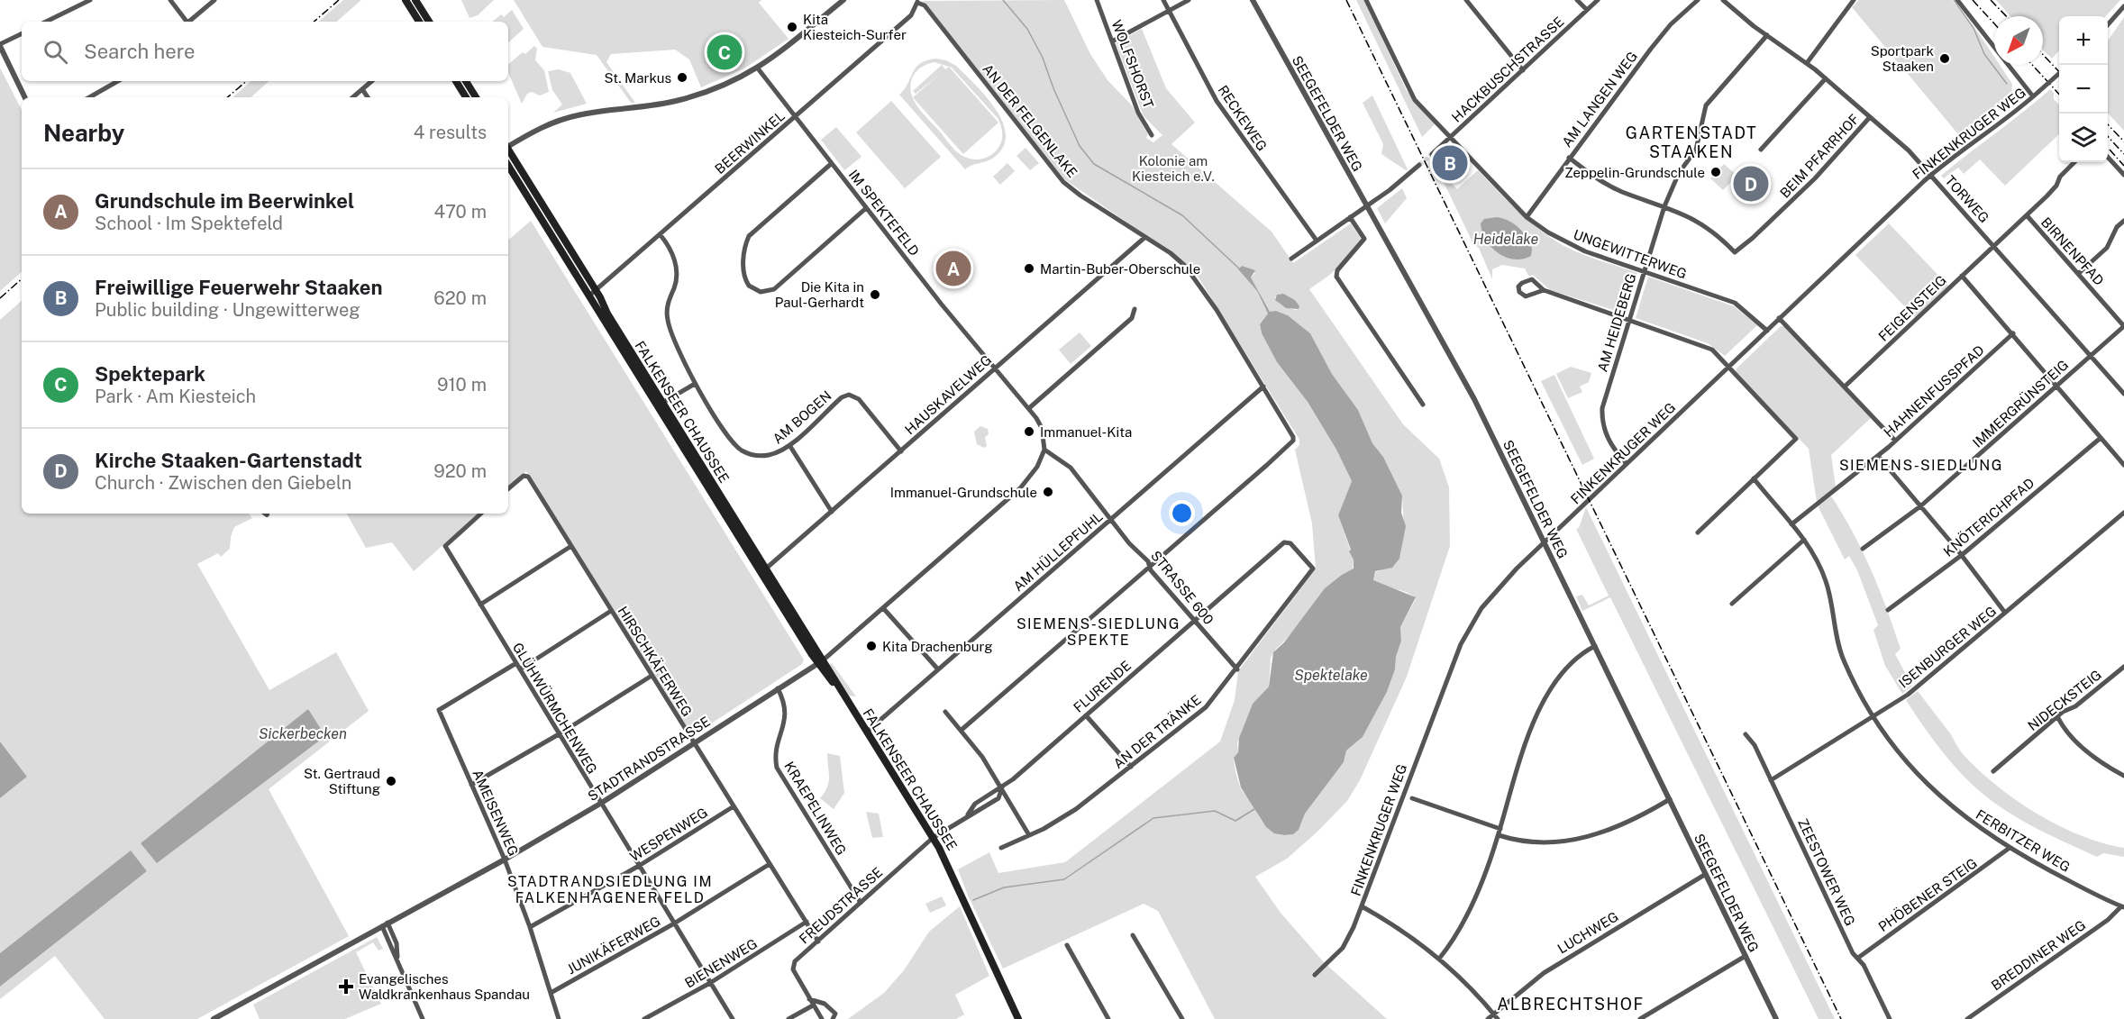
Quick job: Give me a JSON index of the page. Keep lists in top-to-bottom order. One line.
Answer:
{"streets":{"main road":["FALKENSEER CHAUSSEE"],"street":["WOLFSHORST","HACKBUSCHSTRASSE","AM LANGEN WEG","SEEGEFELDER WEG","RECKEWEG","AN DER FELGENLAKE","FINKENKRUGER WEG","BEERWINKEL","BEIM PFARRHOF","TORWEG","IM SPEKTEFELD","BIRNENPFAD","UNGEWITTERWEG","FEIGENSTEIG","AM HEIDEBERG","HAHNENFUSSPFAD","HAUSKAVELWEG","IMMERGRÜNSTEIG","AM BOGEN","KNÖTERICHPFAD","AM HÜLLEPFUHL","STRASSE 600","ISENBURGER WEG","HIRSCHKÄFERWEG","FLURENDE","NIDECKSTEIG","GLÜHWÜRMCHENWEG","AN DER TRÄNKE","STADTRANDSTRASSE","KRAEPELINWEG","AMEISENWEG","WESPENWEG","FERBITZER WEG","ZEESTOWER WEG","PHÖBENER STEIG","FREUDSTRASSE","LUCHWEG","JUNIKÄFERWEG","BREDDINER WEG","BIENENWEG"]},"crossings":[["HACKBUSCHSTRASSE","UNGEWITTERWEG"],["AM LANGEN WEG","UNGEWITTERWEG"],["SEEGEFELDER WEG","FINKENKRUGER WEG"],["SEEGEFELDER WEG","LUCHWEG"],["AN DER FELGENLAKE","BEERWINKEL"],["AN DER FELGENLAKE","HAUSKAVELWEG"],["AN DER FELGENLAKE","AM HÜLLEPFUHL"],["AN DER FELGENLAKE","STRASSE 600"],["FINKENKRUGER WEG","TORWEG"],["FINKENKRUGER WEG","UNGEWITTERWEG"],["FINKENKRUGER WEG","AM HEIDEBERG"],["BEERWINKEL","IM SPEKTEFELD"],["BEERWINKEL","FALKENSEER CHAUSSEE"],["BEERWINKEL","AM BOGEN"],["BEIM PFARRHOF","TORWEG"],["BEIM PFARRHOF","AM HEIDEBERG"],["TORWEG","FEIGENSTEIG"],["TORWEG","AM HEIDEBERG"],["TORWEG","IMMERGRÜNSTEIG"],["IM SPEKTEFELD","HAUSKAVELWEG"],["IM SPEKTEFELD","STRASSE 600"],["IM SPEKTEFELD","STADTRANDSTRASSE"],["BIRNENPFAD","FEIGENSTEIG"],["BIRNENPFAD","IMMERGRÜNSTEIG"],["UNGEWITTERWEG","AM HEIDEBERG"],["HAHNENFUSSPFAD","FERBITZER WEG"],["HAUSKAVELWEG","FALKENSEER CHAUSSEE"],["HAUSKAVELWEG","AM BOGEN"],["FALKENSEER CHAUSSEE","AM HÜLLEPFUHL"],["FALKENSEER CHAUSSEE","FLURENDE"],["FALKENSEER CHAUSSEE","STADTRANDSTRASSE"],["FALKENSEER CHAUSSEE","FREUDSTRASSE"],["AM HÜLLEPFUHL","STRASSE 600"],["STRASSE 600","FLURENDE"],["STRASSE 600","AN DER TRÄNKE"],["STRASSE 600","STADTRANDSTRASSE"],["ISENBURGER WEG","FERBITZER WEG"],["ISENBURGER WEG","ZEESTOWER WEG"],["HIRSCHKÄFERWEG","STADTRANDSTRASSE"],["HIRSCHKÄFERWEG","WESPENWEG"],["HIRSCHKÄFERWEG","FREUDSTRASSE"],["HIRSCHKÄFERWEG","JUNIKÄFERWEG"],["HIRSCHKÄFERWEG","BIENENWEG"],["FLURENDE","AN DER TRÄNKE"],["FLURENDE","FREUDSTRASSE"],["GLÜHWÜRMCHENWEG","STADTRANDSTRASSE"],["GLÜHWÜRMCHENWEG","AMEISENWEG"],["GLÜHWÜRMCHENWEG","WESPENWEG"],["GLÜHWÜRMCHENWEG","JUNIKÄFERWEG"],["GLÜHWÜRMCHENWEG","BIENENWEG"],["STADTRANDSTRASSE","KRAEPELINWEG"],["STADTRANDSTRASSE","AMEISENWEG"],["KRAEPELINWEG","FREUDSTRASSE"],["AMEISENWEG","WESPENWEG"],["AMEISENWEG","JUNIKÄFERWEG"],["FERBITZER WEG","PHÖBENER STEIG"],["FERBITZER WEG","BREDDINER WEG"],["ZEESTOWER WEG","PHÖBENER STEIG"]],"districts":["GARTENSTADT STAAKEN","SIEMENS-SIEDLUNG","SIEMENS-SIEDLUNG SPEKTE","STADTRANDSIEDLUNG IM FALKENHAGENER FELD","ALBRECHTSHOF"],"water":["Heidelake","Spektelake","Sickerbecken"],"parks":["Kolonie am Kiesteich e.V."],"places":{"other":["Kita Kiesteich-Surfer","Sportpark Staaken","St. Markus","Zeppelin-Grundschule","Martin-Buber-Oberschule","Die Kita in Paul-Gerhardt","Immanuel-Kita","Immanuel-Grundschule","Kita Drachenburg","St. Gertraud Stiftung"],"health":["Evangelisches Waldkrankenhaus Spandau"]},"north":"bottom left","page":{"map_buttons":["+","−"],"search":"Search here","pins":["C","B","D","A"],"heading":["Nearby","4 results"],"list":[{"mark":"A","name":"Grundschule im Beerwinkel","note":"School · Im Spektefeld","value":"470 m"},{"mark":"B","name":"Freiwillige Feuerwehr Staaken","note":"Public building · Ungewitterweg","value":"620 m"},{"mark":"C","name":"Spektepark","note":"Park · Am Kiesteich","value":"910 m"},{"mark":"D","name":"Kirche Staaken-Gartenstadt","note":"Church · Zwischen den Giebeln","value":"920 m"}]}}
